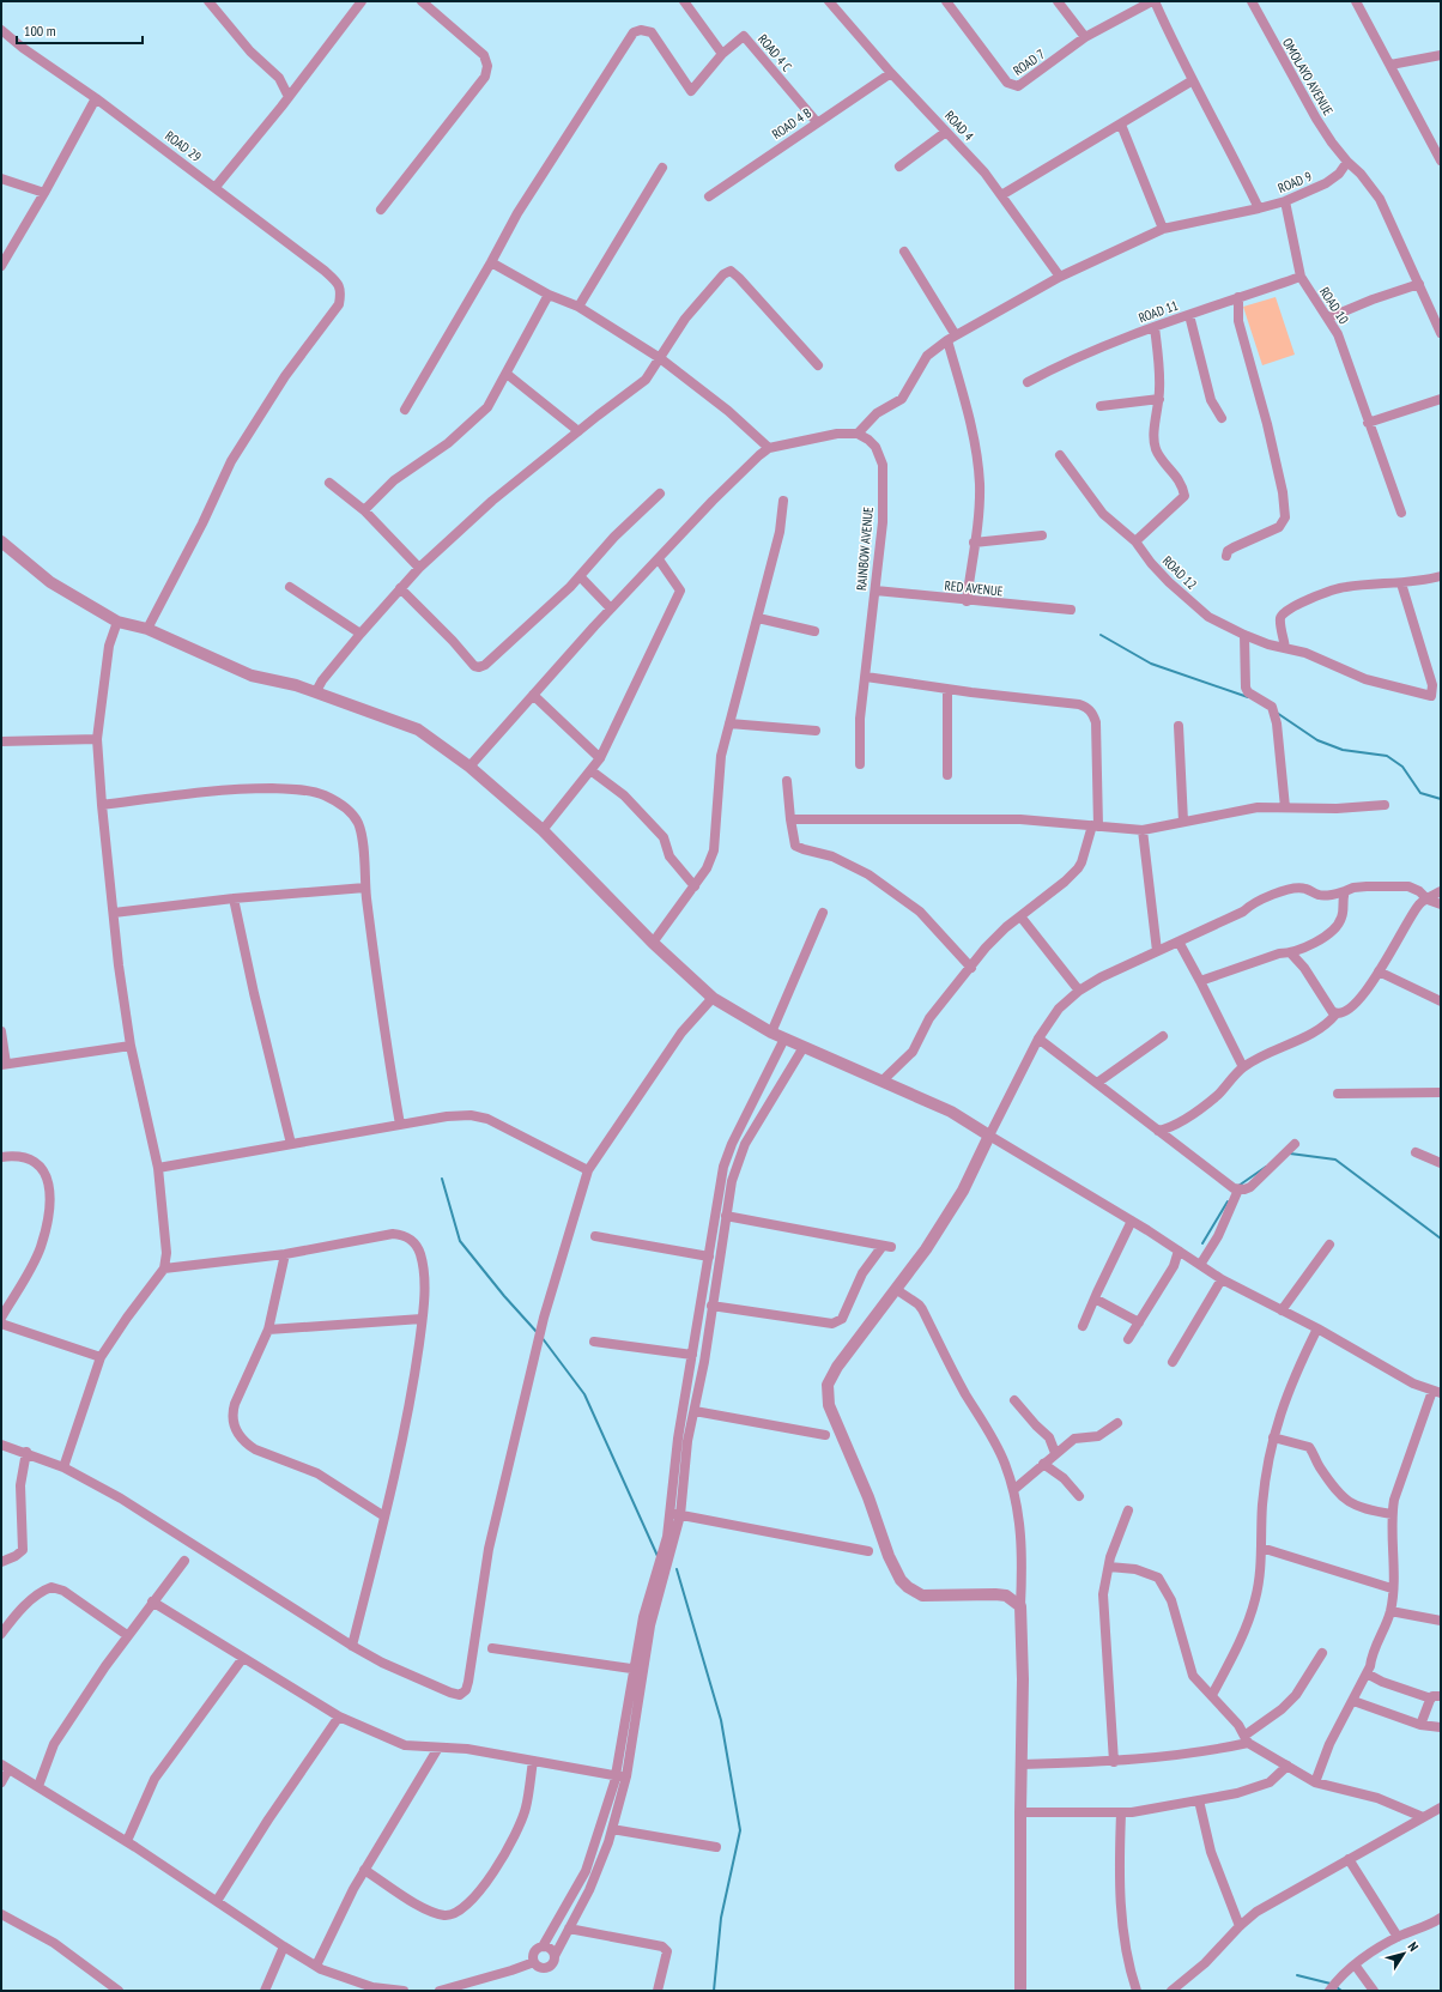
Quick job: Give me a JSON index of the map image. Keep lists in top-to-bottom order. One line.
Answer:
{"streets":{"street":["ROAD 4 C","ROAD 7","OMOLAYO AVENUE","ROAD 4 B","ROAD 4","ROAD 29","ROAD 9","ROAD 10","ROAD 11","RAINBOW AVENUE","ROAD 12","RED AVENUE"]},"crossings":[["ROAD 4 C","ROAD 4 B"],["OMOLAYO AVENUE","ROAD 9"],["ROAD 4 B","ROAD 4"],["ROAD 4","ROAD 9"],["ROAD 9","ROAD 10"],["ROAD 9","RAINBOW AVENUE"],["ROAD 10","ROAD 11"],["RAINBOW AVENUE","RED AVENUE"]],"scale_bar":"100 m","north":"top right"}
